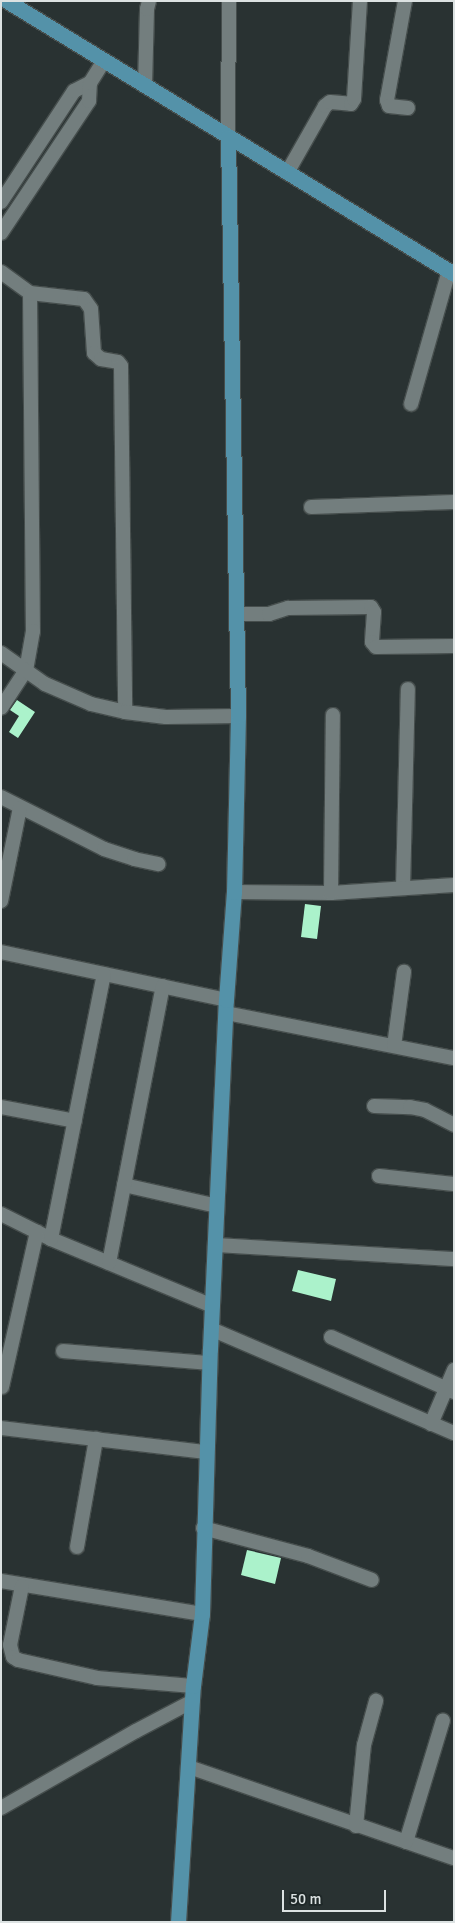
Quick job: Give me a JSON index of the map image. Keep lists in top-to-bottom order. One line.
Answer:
{"scale_bar":"50 m"}
